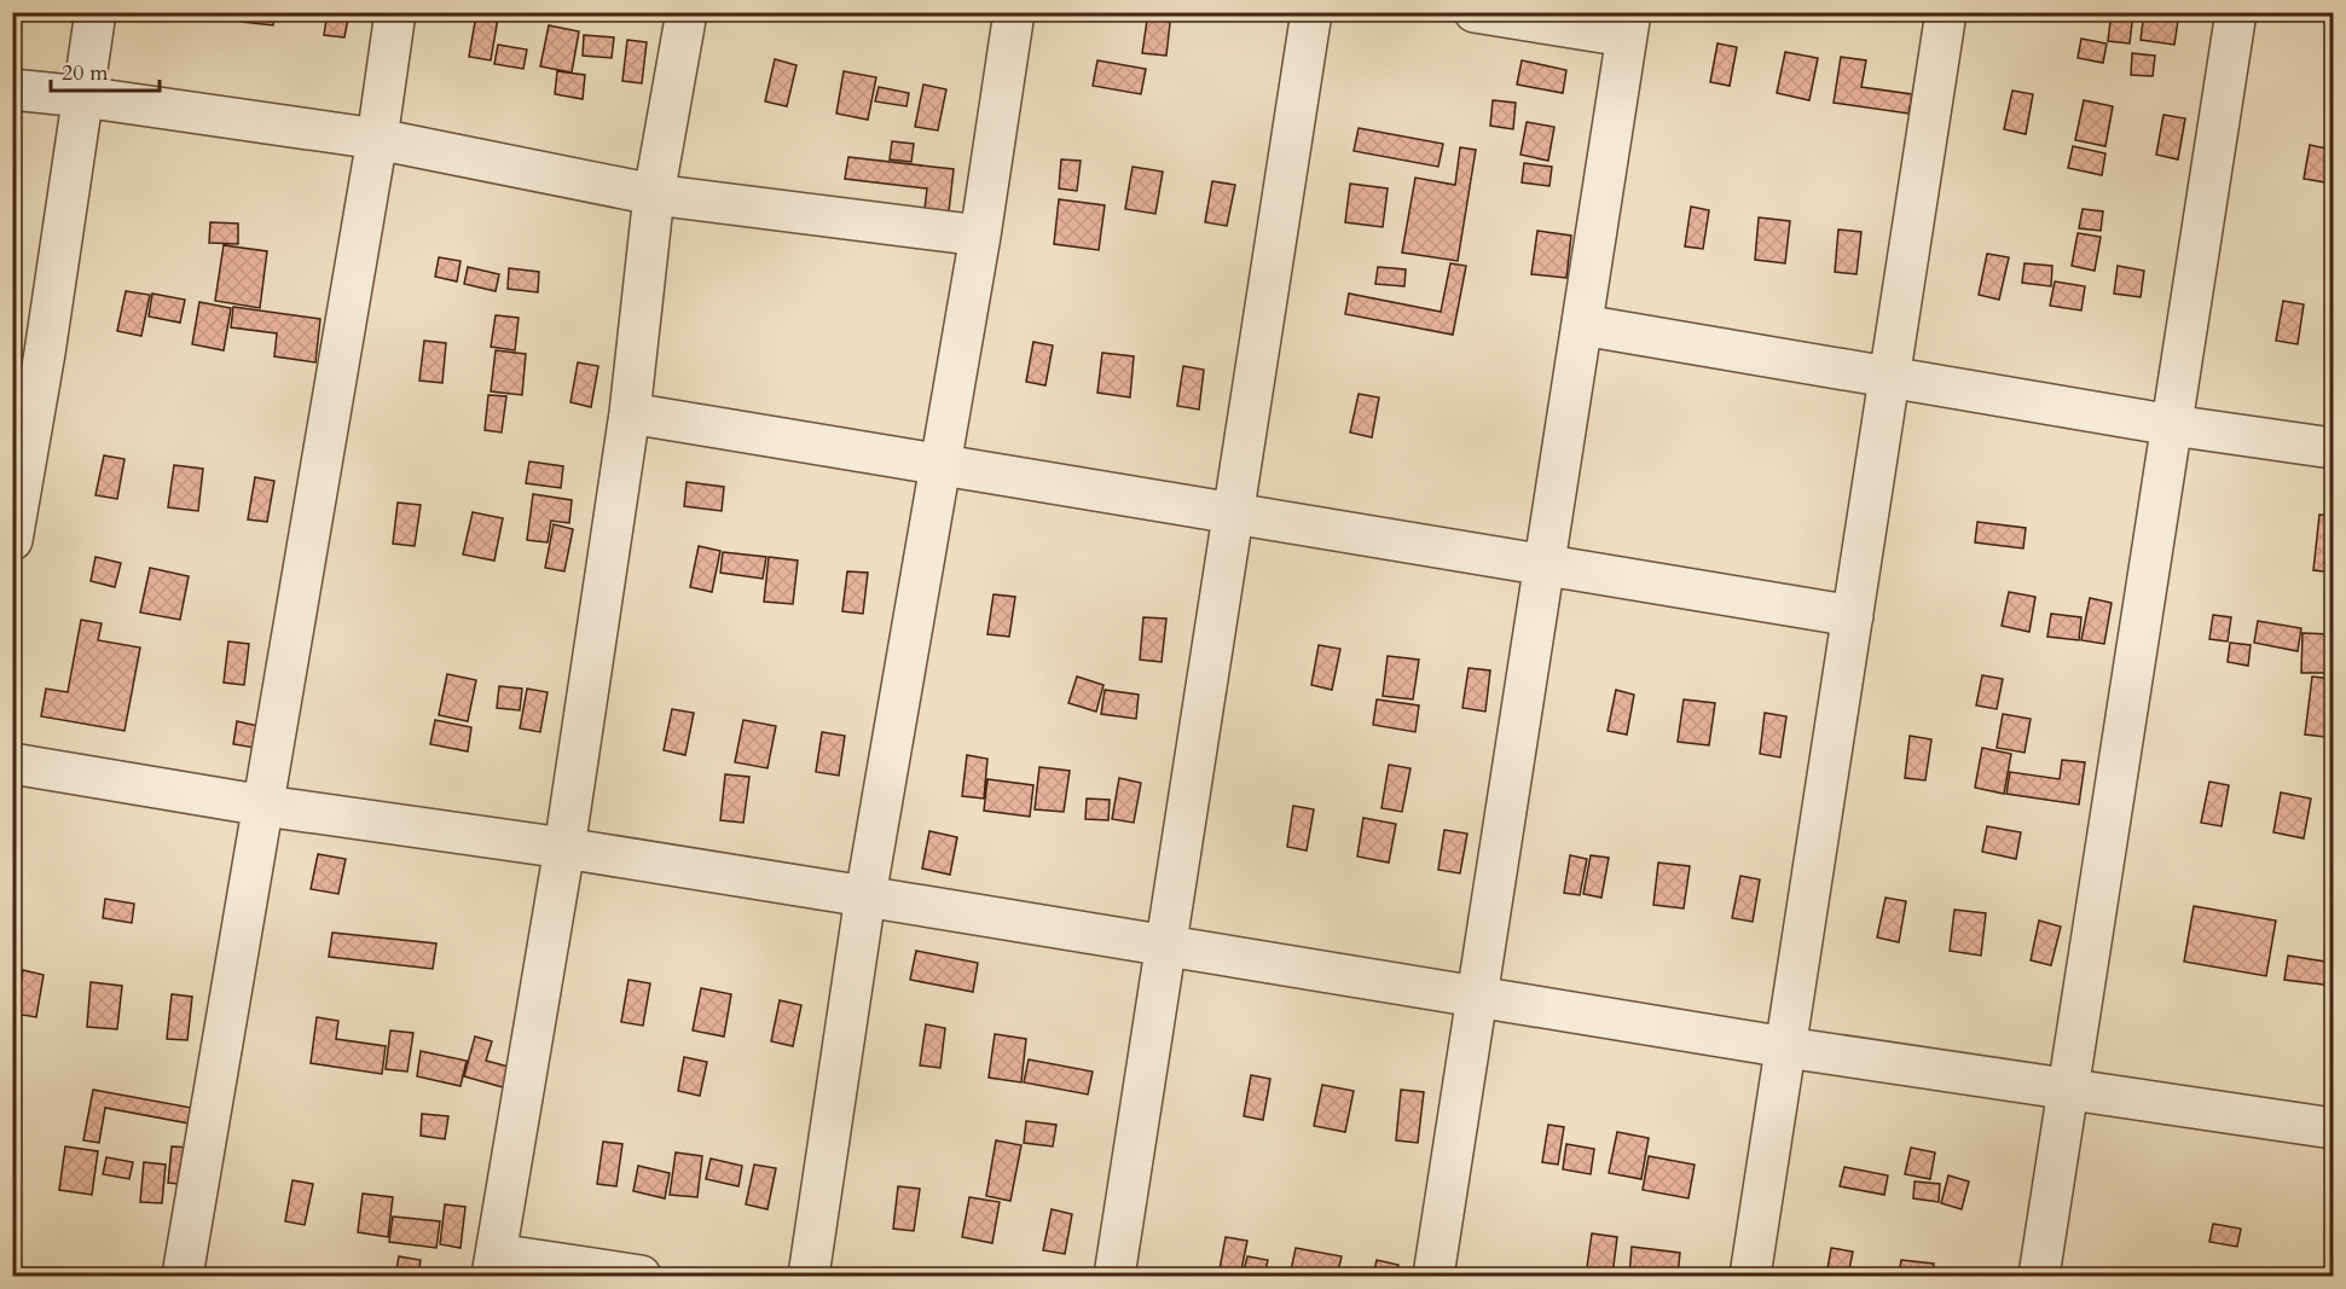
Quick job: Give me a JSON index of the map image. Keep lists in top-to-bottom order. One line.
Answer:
{"scale_bar":"20 m"}
